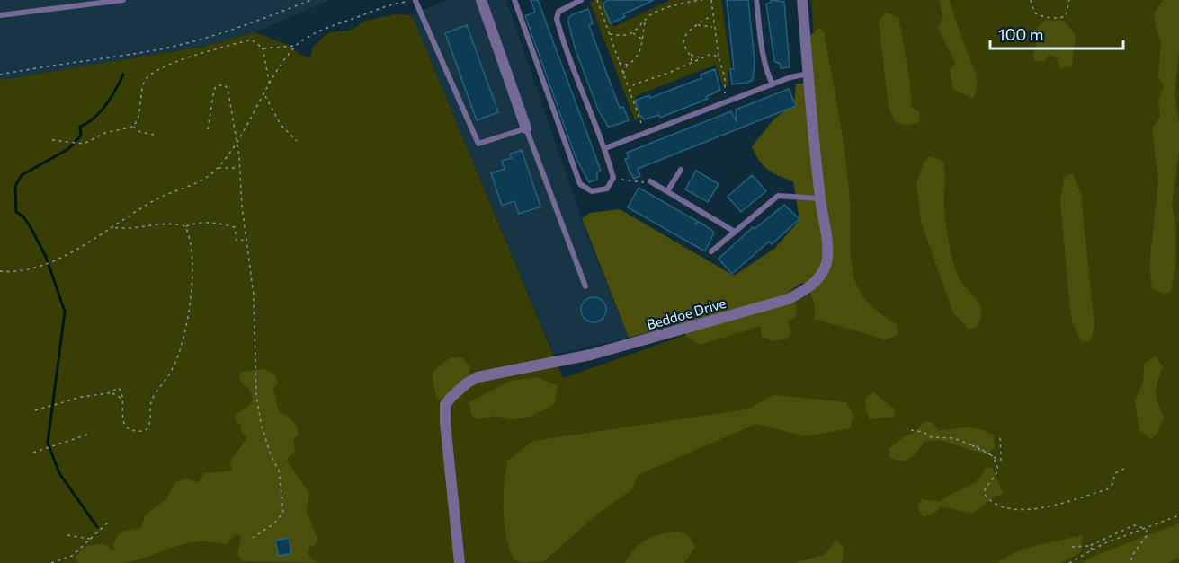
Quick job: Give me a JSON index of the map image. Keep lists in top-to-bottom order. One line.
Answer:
{"streets":{"street":["Beddoe Drive"]},"scale_bar":"100 m"}
